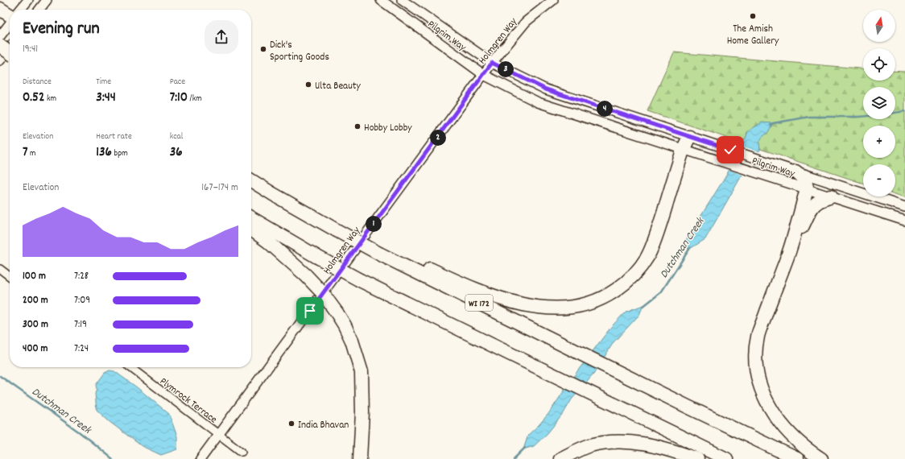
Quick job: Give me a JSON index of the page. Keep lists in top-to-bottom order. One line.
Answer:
{"streets":{"highway":["WI 172"],"street":["Pilgrim Way","Holmgren Way","Plymrock Terrace"]},"crossings":[["Pilgrim Way","Holmgren Way"],["Holmgren Way","Plymrock Terrace"]],"water":["Dutchman Creek"],"places":["The Amish Home Gallery","Dick's Sporting Goods","Ulta Beauty","Hobby Lobby","India Bhavan"],"north":"top","page":{"map_buttons":["+","−"],"heading":["Evening run","19:41"],"pins":["3","4","2","1"],"stats":[["Distance","0.52 km"],["Time","3:44"],["Pace","7:10 /km"],["Elevation","7 m"],["Heart rate","136 bpm"],["kcal","36"]],"chart":["Elevation","167–174 m"],"list":[{"name":"100 m","note":"7:28"},{"name":"200 m","note":"7:09"},{"name":"300 m","note":"7:19"},{"name":"400 m","note":"7:24"}]}}
